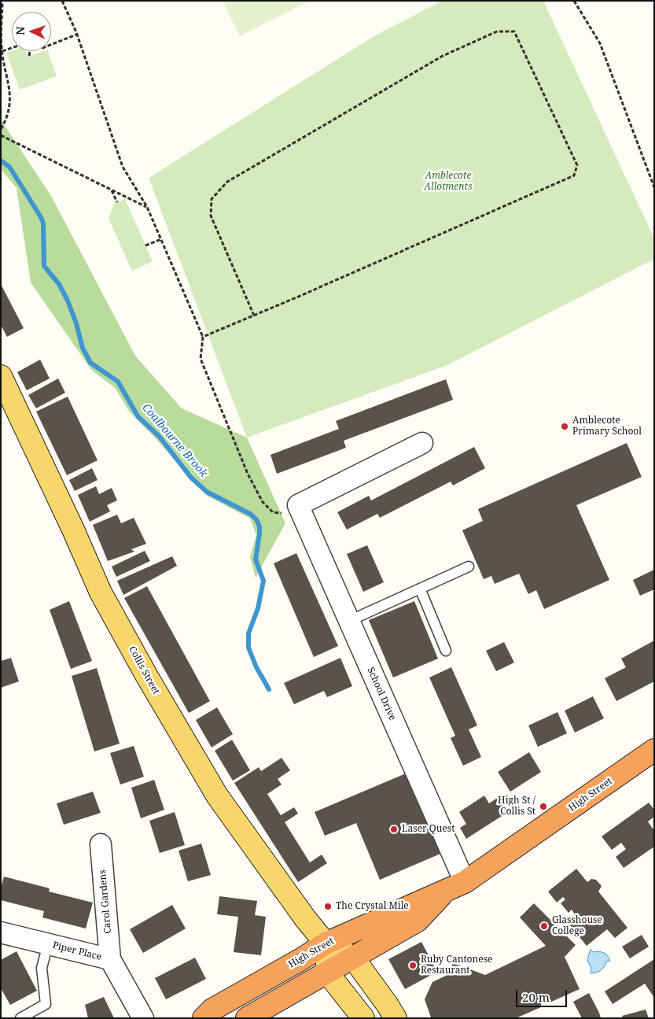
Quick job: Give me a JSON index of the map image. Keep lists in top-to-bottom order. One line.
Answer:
{"streets":{"highway":["High Street"],"main road":["Collis Street"],"street":["School Drive","Carol Gardens","Piper Place"]},"crossings":[["Collis Street","High Street"],["School Drive","High Street"],["Carol Gardens","Piper Place"]],"water":["Coalbourne Brook"],"parks":["Amblecote Allotments"],"places":["Amblecote Primary School","High St / Collis St","Laser Quest","The Crystal Mile","Glasshouse College","Ruby Cantonese Restaurant"],"scale_bar":"20 m","north":"left"}
